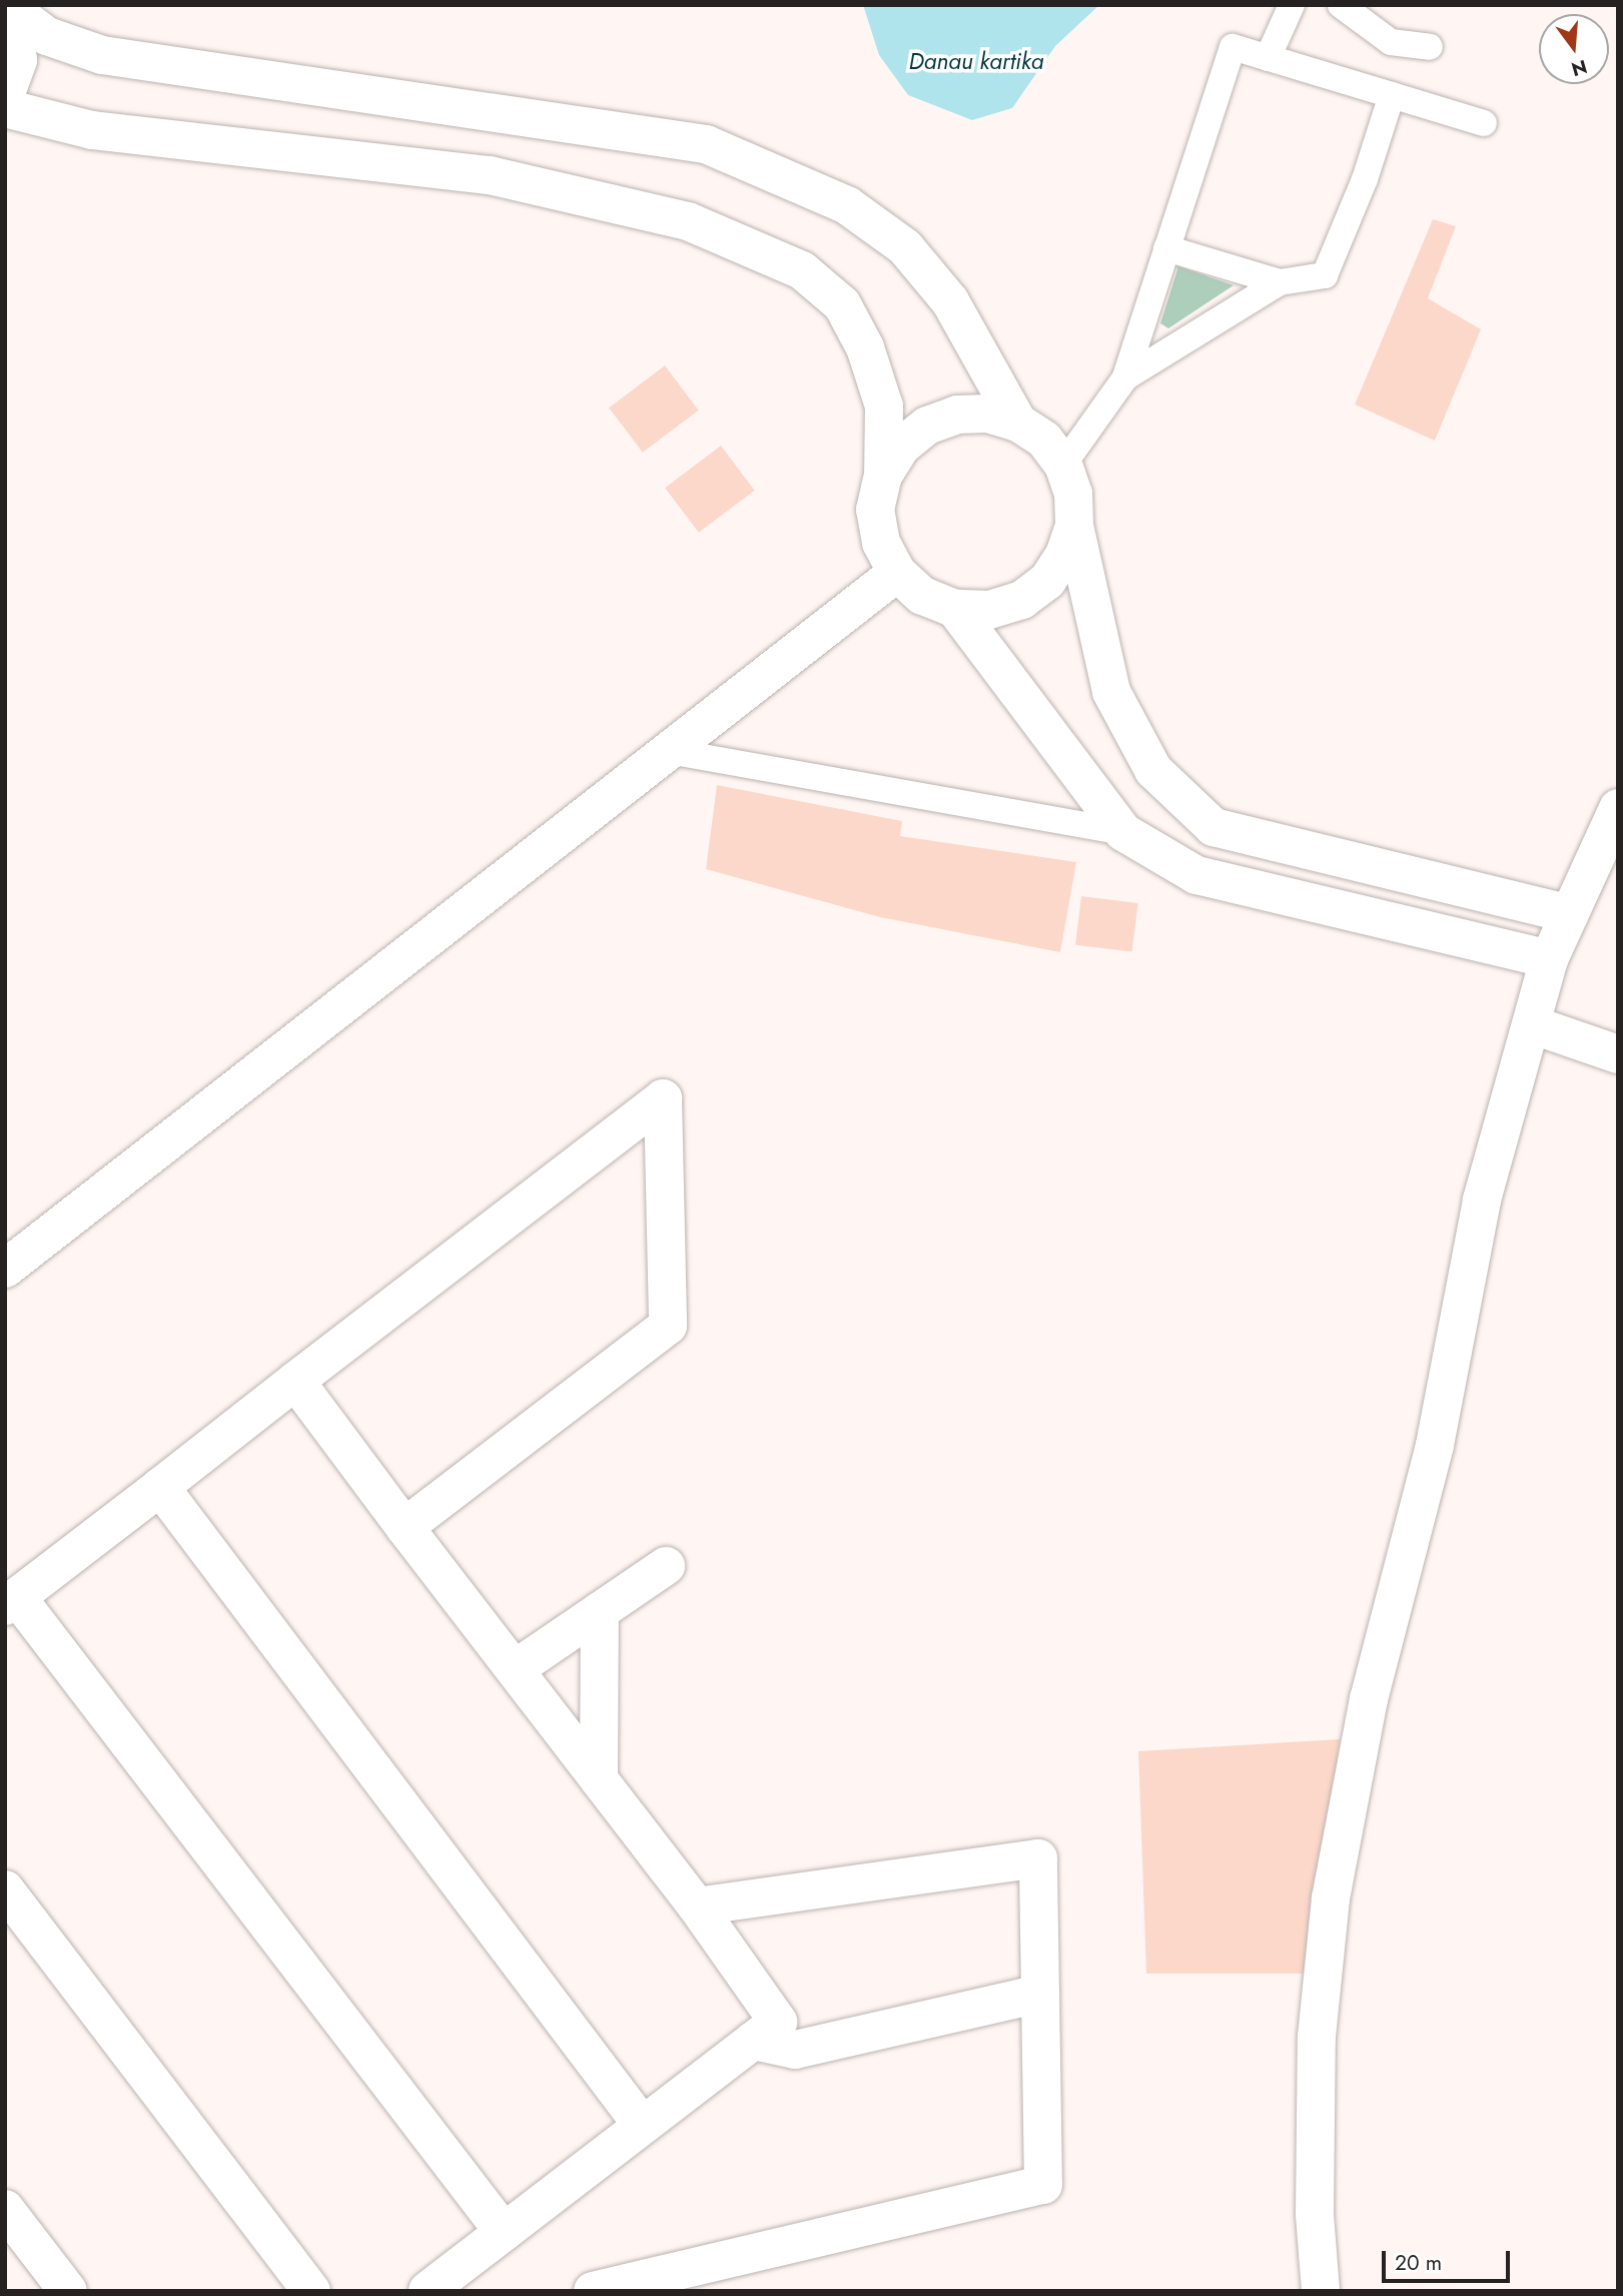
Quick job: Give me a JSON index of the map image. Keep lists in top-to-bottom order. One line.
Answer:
{"water":["Danau kartika"],"scale_bar":"20 m","north":"bottom"}
